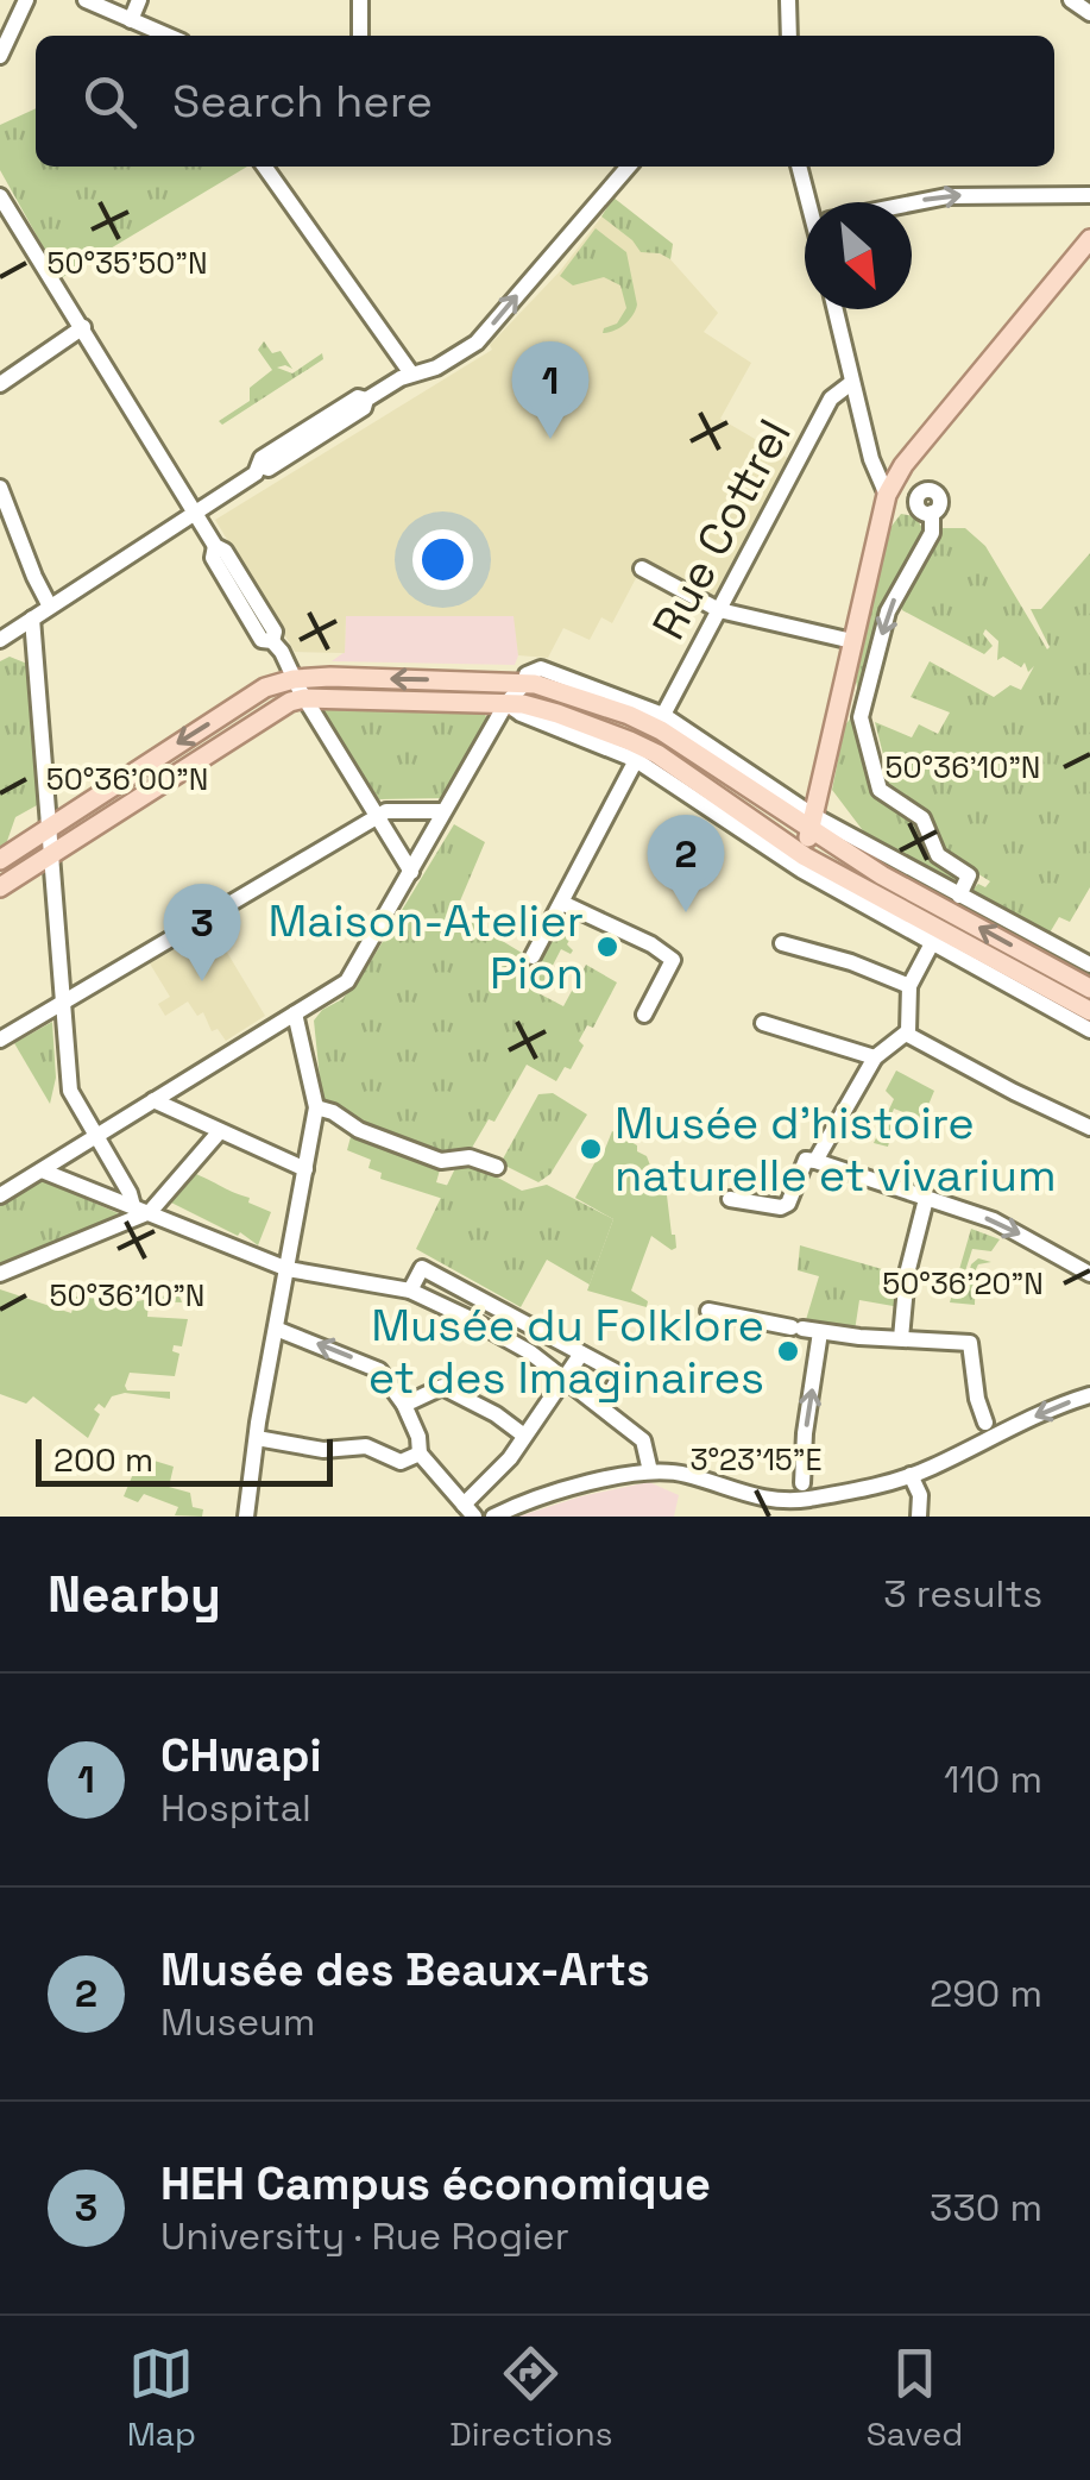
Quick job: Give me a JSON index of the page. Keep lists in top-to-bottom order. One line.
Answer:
{"streets":{"street":["Rue Cottrel"]},"places":["Maison-Atelier Pion","Musée d'histoire naturelle et vivarium","Musée du Folklore et des Imaginaires"],"scale_bar":"200 m","north":"bottom right","page":{"search":"Search here","pins":["1","2","3"],"scale":"200 m","heading":["Nearby","3 results"],"list":[{"mark":"1","name":"CHwapi","note":"Hospital","value":"110 m"},{"mark":"2","name":"Musée des Beaux-Arts","note":"Museum","value":"290 m"},{"mark":"3","name":"HEH Campus économique","note":"University · Rue Rogier","value":"330 m"}],"nav":["Map","Directions","Saved"]},"coordinates":["50°35'50\"N","50°36'10\"N","50°36'00\"N","50°36'20\"N","3°23'15\"E"]}
